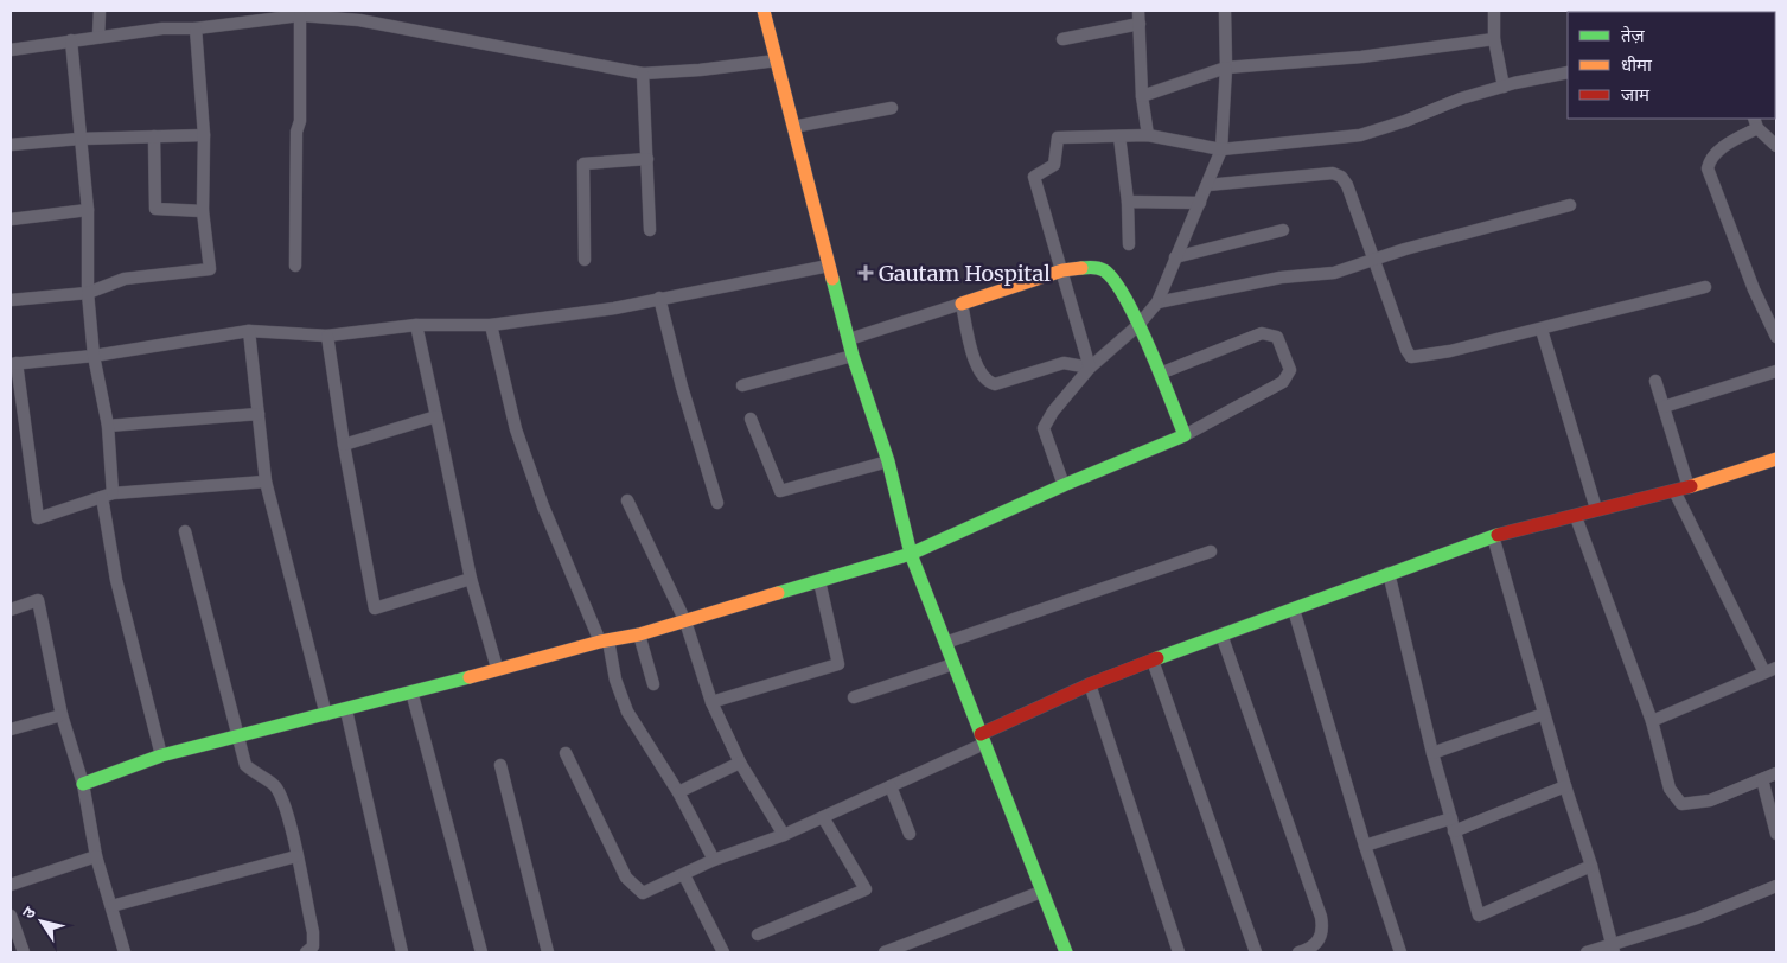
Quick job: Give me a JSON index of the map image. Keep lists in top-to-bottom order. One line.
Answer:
{"places":{"health":["Gautam Hospital"]},"legend":["तेज़","धीमा","जाम"],"north":"top left"}
